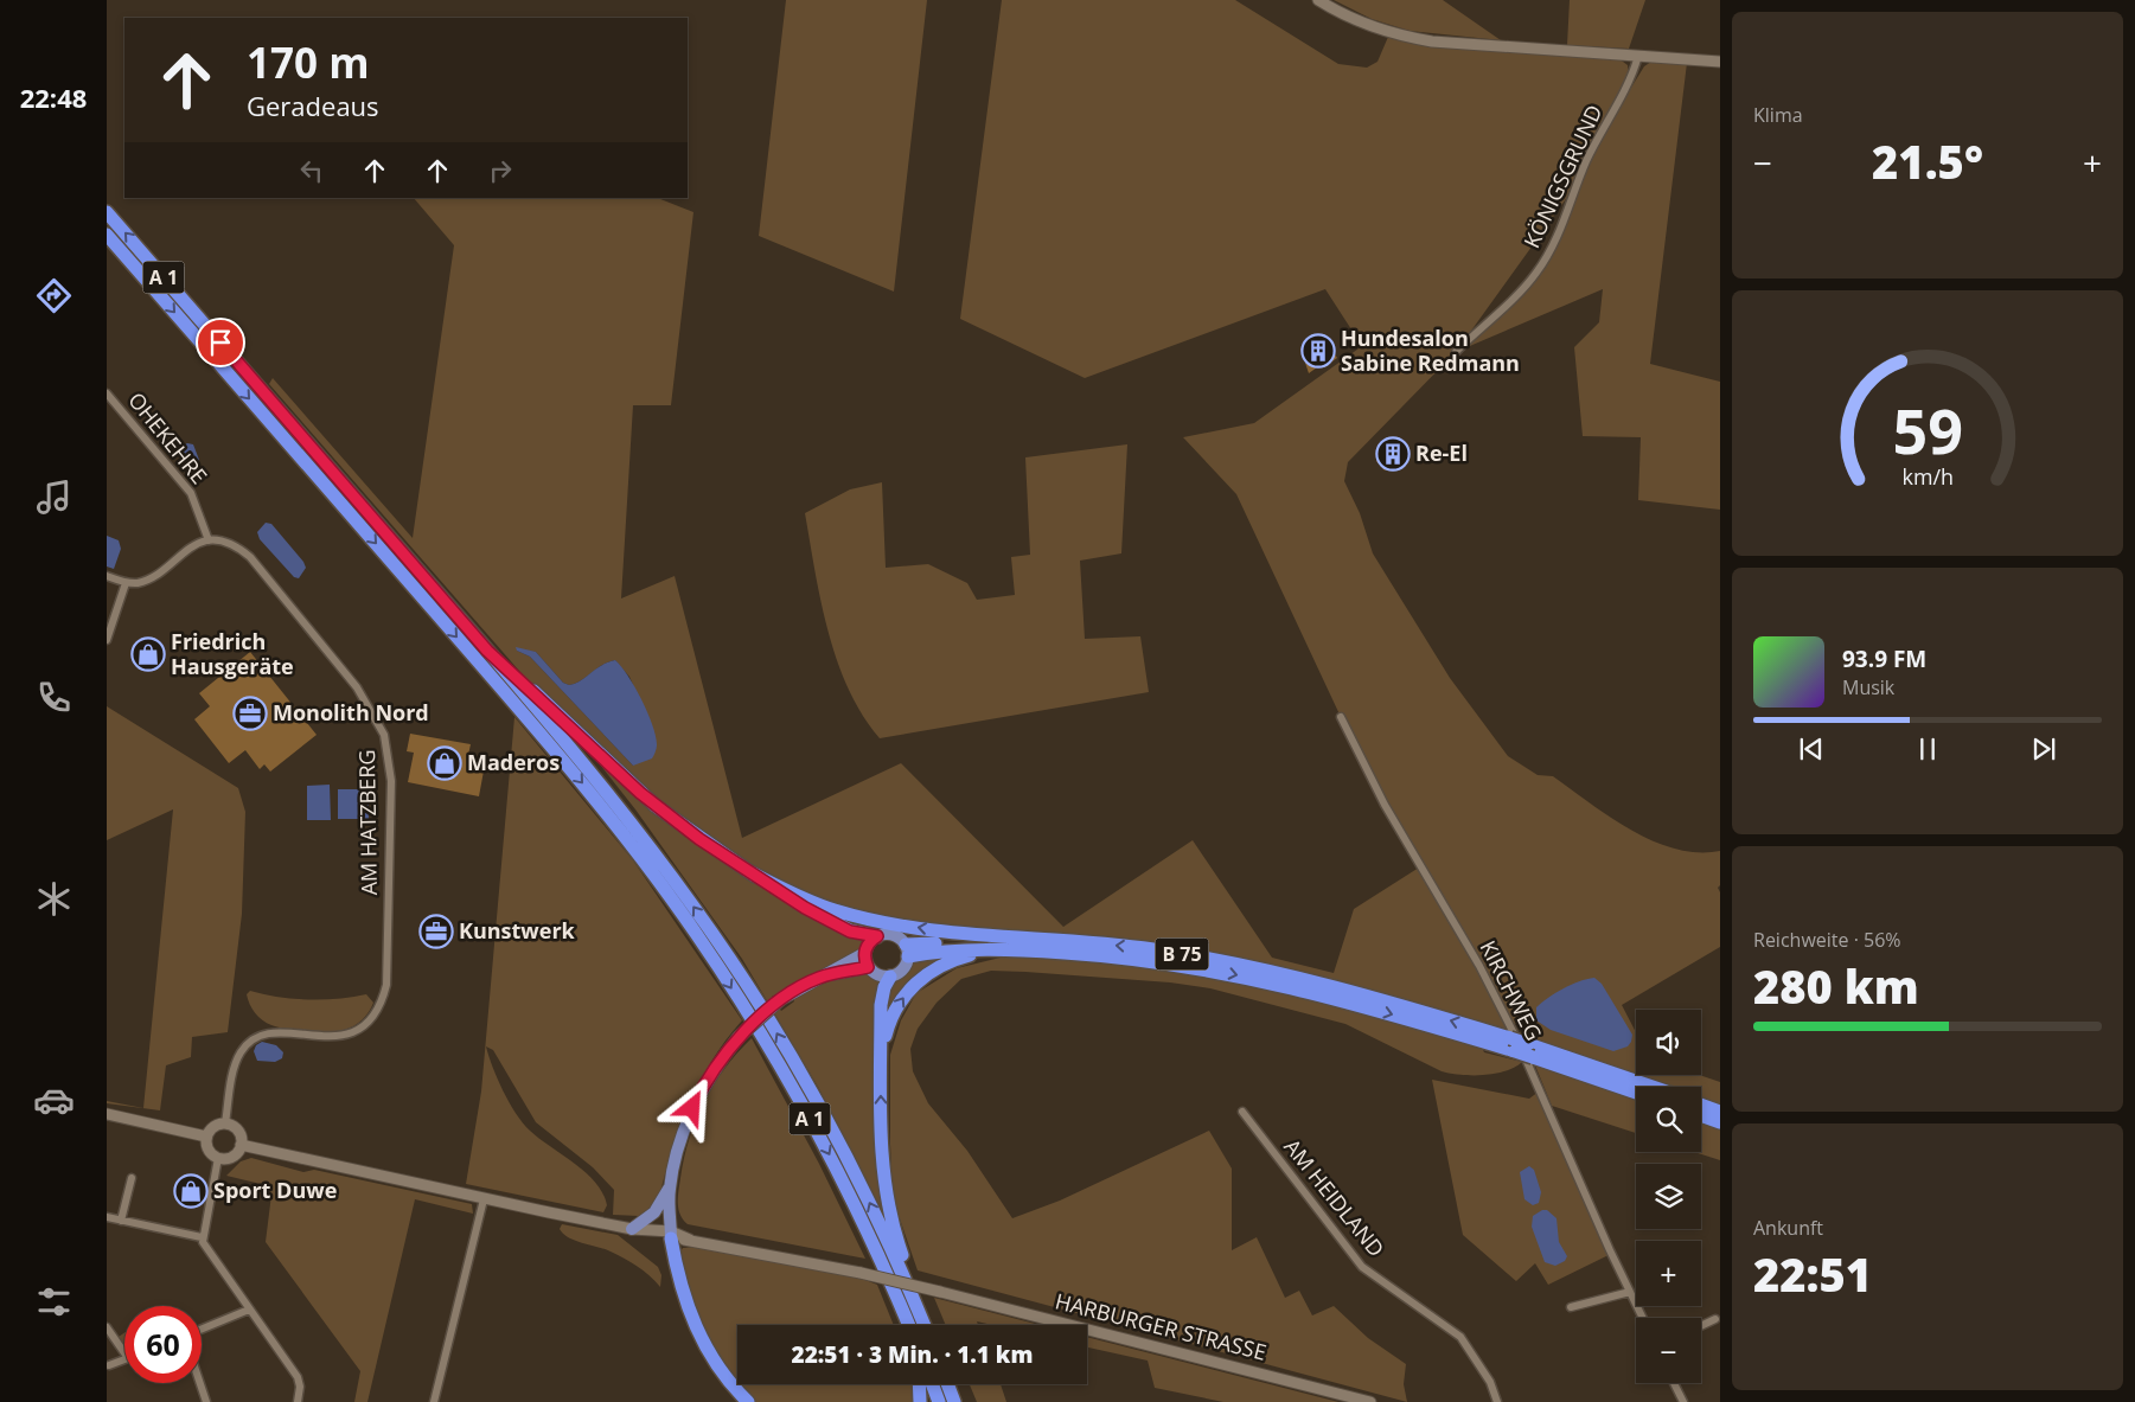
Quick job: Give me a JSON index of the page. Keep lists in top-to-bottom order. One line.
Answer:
{"streets":{"highway":["A 1","B 75"],"street":["KÖNIGSGRUND","OHEKEHRE","AM HATZBERG","KIRCHWEG","AM HEIDLAND","HARBURGER STRASSE"]},"crossings":[["OHEKEHRE","AM HATZBERG"],["AM HATZBERG","HARBURGER STRASSE"]],"places":{"building":["Hundesalon Sabine Redmann","Re-El"],"shop":["Friedrich Hausgeräte","Maderos","Sport Duwe"],"office":["Monolith Nord","Kunstwerk"]},"page":{"tabs":"22:48","tile":["Klima",["Reichweite · 56%","280 km"],["Ankunft","22:51"]],"turn":["170 m","Geradeaus"],"heat":["−","21.5°","+"],"song":["93.9 FM","Musik"],"map_buttons":["+","−"],"limit":"60","trip":"22:51 · 3 Min. · 1.1 km","gauge":["59","km/h"]}}
